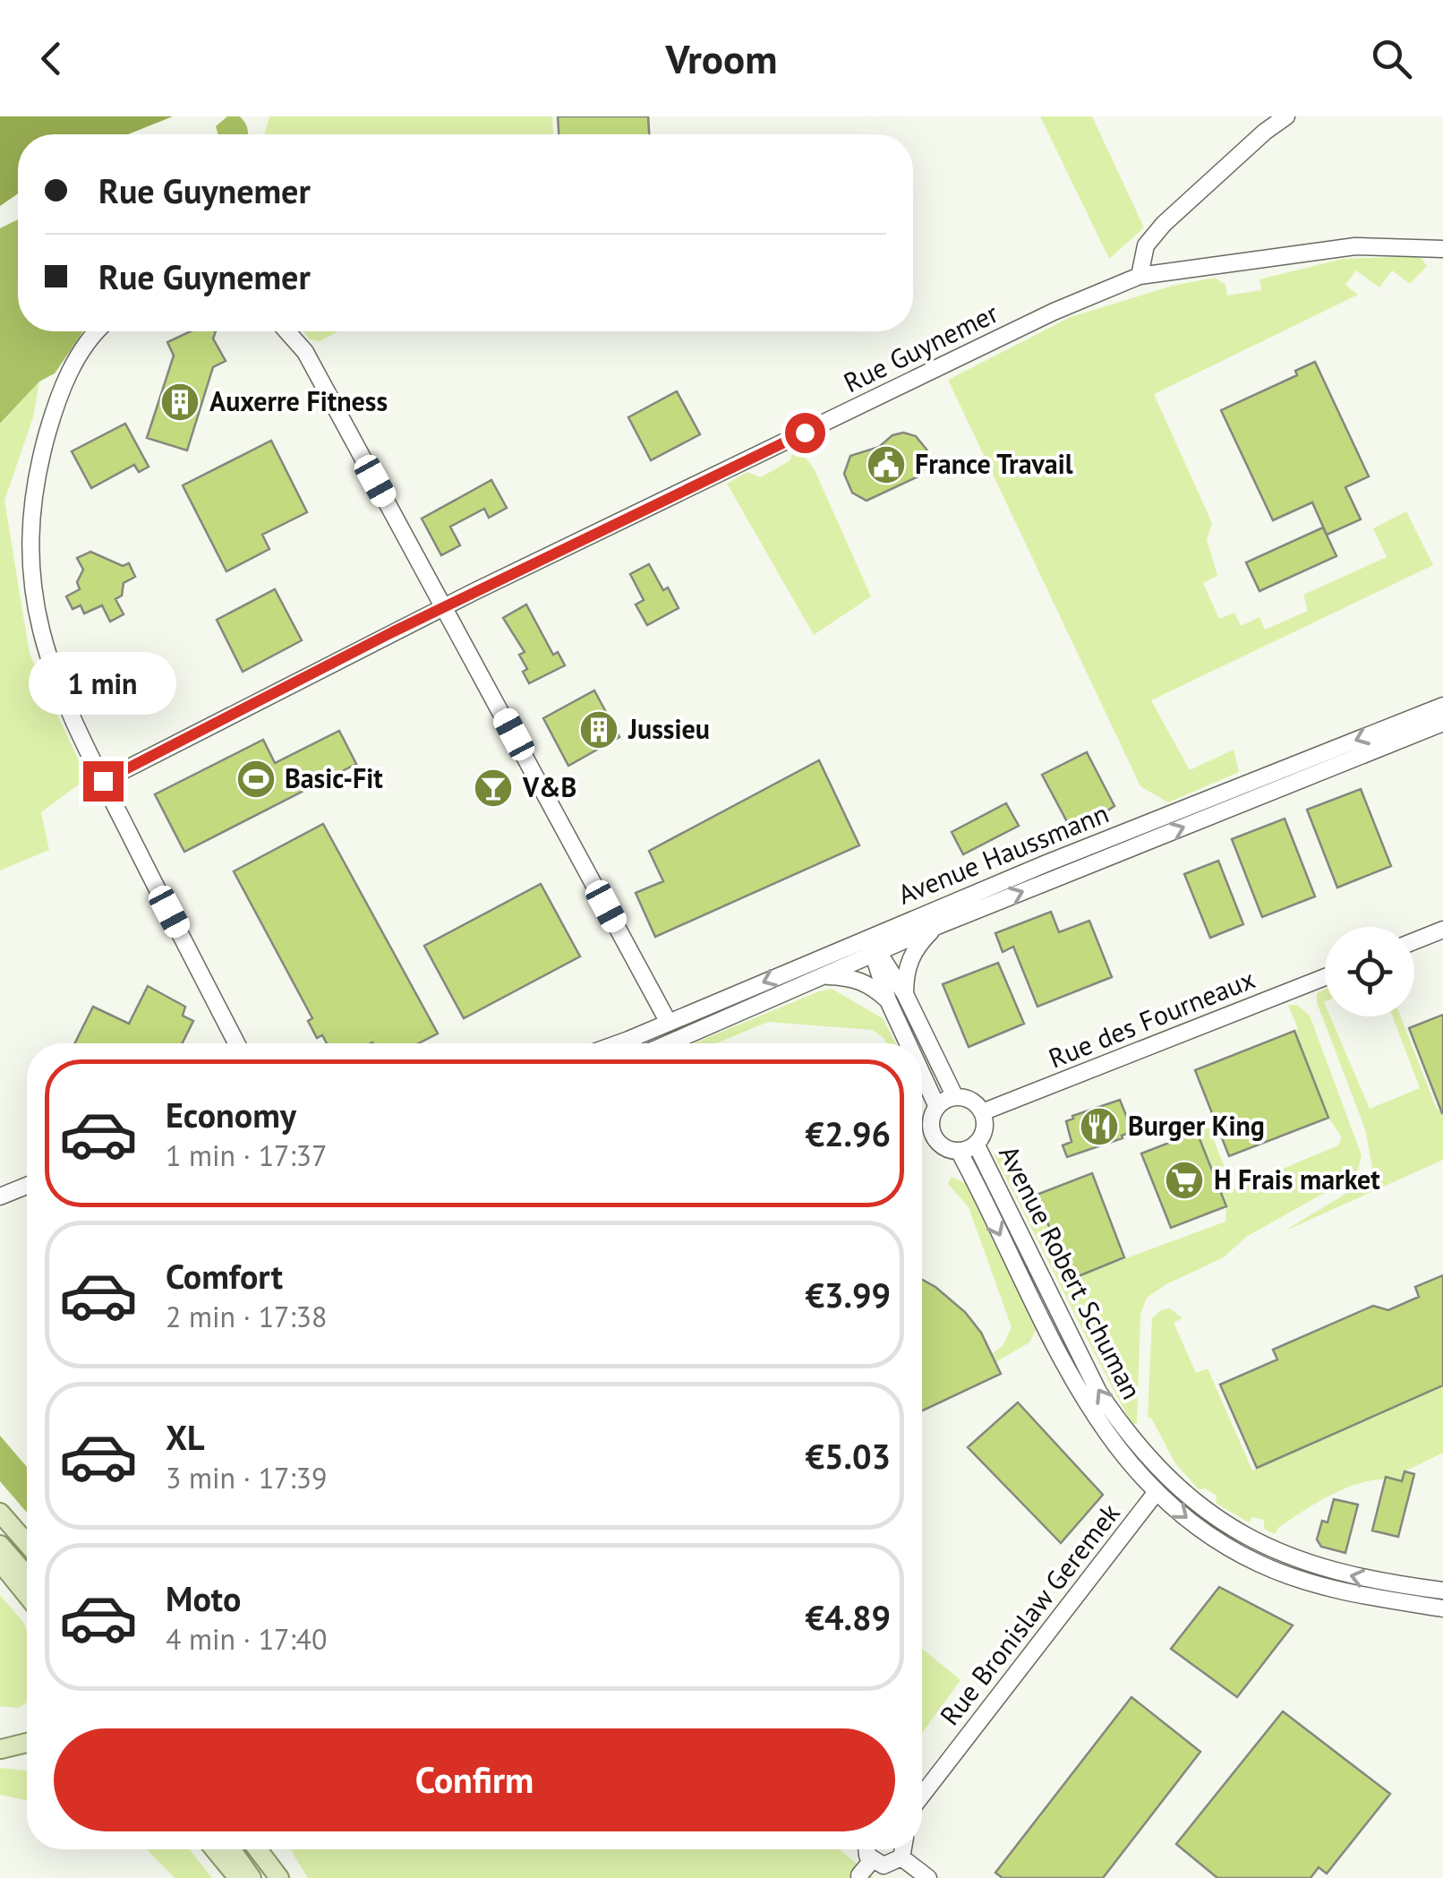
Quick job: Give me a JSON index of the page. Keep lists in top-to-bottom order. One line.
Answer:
{"streets":{"street":["Rue Guynemer","Avenue Haussmann","Rue des Fourneaux","Avenue Robert Schuman","Rue Bronislaw Geremek"]},"crossings":[["Rue des Fourneaux","Avenue Robert Schuman"],["Avenue Robert Schuman","Rue Bronislaw Geremek"]],"places":{"building":["Auxerre Fitness","Jussieu"],"public building":["France Travail"],"sports":["Basic-Fit"],"bar":["V&B"],"restaurant":["Burger King"],"supermarket":["H Frais market"]},"page":{"header":"Vroom","banner":["Rue Guynemer","Rue Guynemer"],"bubble":"1 min","list":[{"name":"Economy","note":"1 min · 17:37","value":"€2.96"},{"name":"Comfort","note":"2 min · 17:38","value":"€3.99"},{"name":"XL","note":"3 min · 17:39","value":"€5.03"},{"name":"Moto","note":"4 min · 17:40","value":"€4.89"}],"buttons":"Confirm"}}
